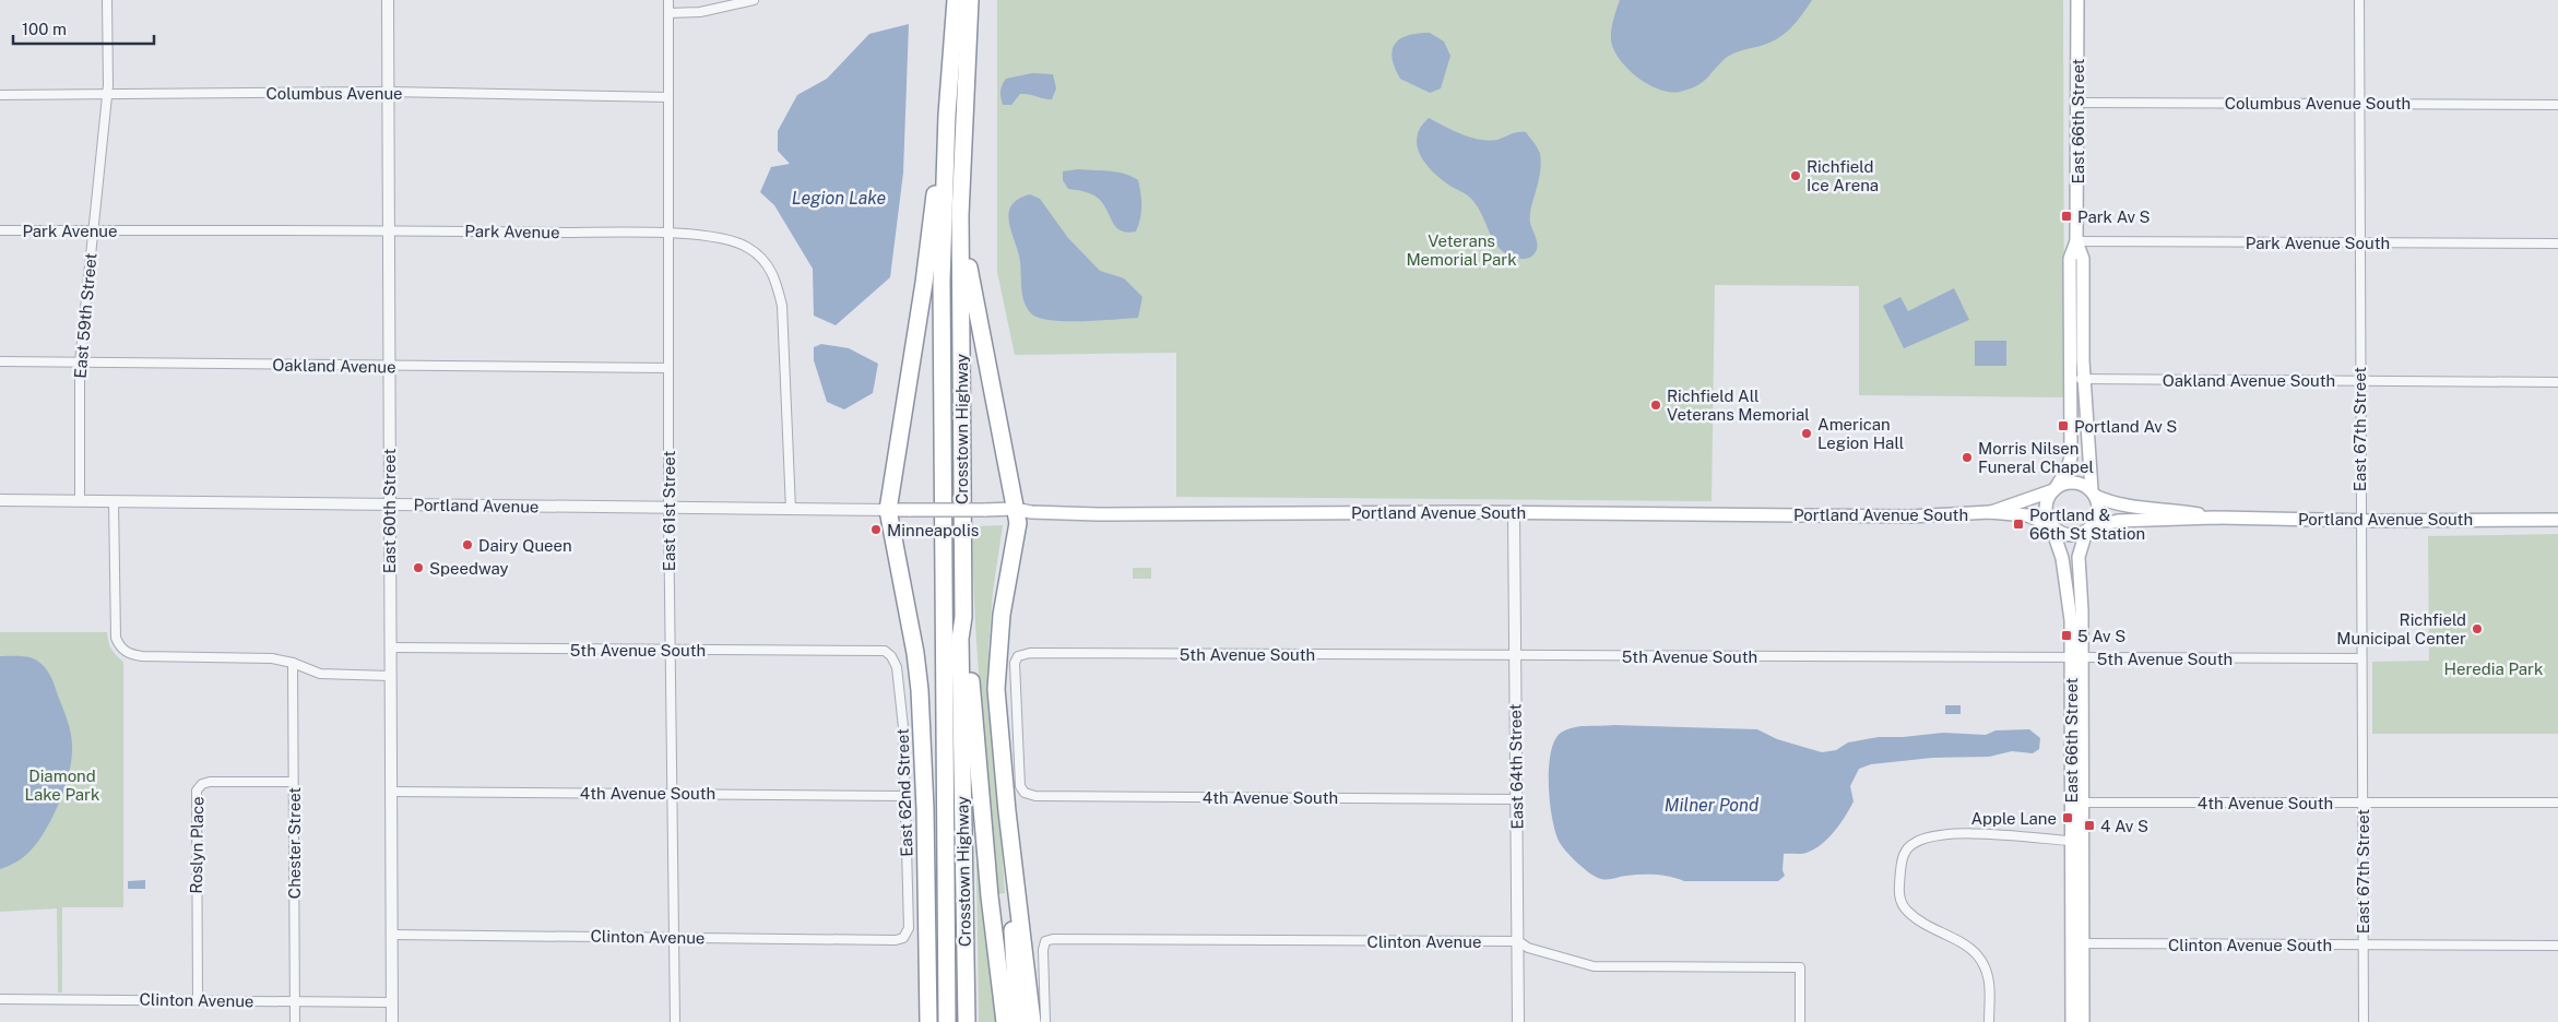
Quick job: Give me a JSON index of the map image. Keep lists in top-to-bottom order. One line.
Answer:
{"streets":{"highway":["Crosstown Highway"],"main road":["East 66th Street","Portland Avenue South"],"street":["Columbus Avenue","Columbus Avenue South","Park Avenue","Park Avenue South","East 59th Street","Oakland Avenue","Oakland Avenue South","East 67th Street","Portland Avenue","East 60th Street","East 61st Street","5th Avenue South","East 64th Street","4th Avenue South","East 62nd Street","Chester Street","Roslyn Place","Clinton Avenue","Clinton Avenue South"]},"crossings":[["Columbus Avenue","East 59th Street"],["Columbus Avenue","East 60th Street"],["Columbus Avenue","East 61st Street"],["Columbus Avenue South","East 66th Street"],["Columbus Avenue South","East 67th Street"],["East 66th Street","Park Avenue South"],["East 66th Street","Oakland Avenue South"],["East 66th Street","Portland Avenue South"],["East 66th Street","5th Avenue South"],["East 66th Street","4th Avenue South"],["East 66th Street","Clinton Avenue South"],["Park Avenue","East 59th Street"],["Park Avenue","Portland Avenue"],["Park Avenue","East 60th Street"],["Park Avenue","East 61st Street"],["Park Avenue South","East 67th Street"],["East 59th Street","Oakland Avenue"],["East 59th Street","Portland Avenue"],["Oakland Avenue","East 60th Street"],["Oakland Avenue","East 61st Street"],["Oakland Avenue South","East 67th Street"],["East 67th Street","Portland Avenue South"],["East 67th Street","5th Avenue South"],["East 67th Street","4th Avenue South"],["East 67th Street","Clinton Avenue South"],["Portland Avenue","East 60th Street"],["Portland Avenue","East 61st Street"],["Portland Avenue","Portland Avenue South"],["East 60th Street","5th Avenue South"],["East 60th Street","4th Avenue South"],["East 60th Street","Clinton Avenue"],["East 61st Street","5th Avenue South"],["East 61st Street","4th Avenue South"],["East 61st Street","Clinton Avenue"],["Portland Avenue South","East 64th Street"],["5th Avenue South","East 64th Street"],["5th Avenue South","4th Avenue South"],["5th Avenue South","East 62nd Street"],["East 64th Street","4th Avenue South"],["East 64th Street","Clinton Avenue"],["4th Avenue South","East 62nd Street"],["East 62nd Street","Clinton Avenue"],["Chester Street","Roslyn Place"],["Chester Street","Clinton Avenue"],["Roslyn Place","Clinton Avenue"]],"water":["Legion Lake","Milner Pond"],"parks":["Veterans Memorial Park","Heredia Park","Diamond Lake Park"],"places":{"other":["Richfield Ice Arena","Richfield All Veterans Memorial","American Legion Hall","Morris Nilsen Funeral Chapel","Minneapolis","Dairy Queen","Speedway","Richfield Municipal Center"],"transit":["Park Av S","Portland Av S","Portland & 66th St Station","5 Av S","Apple Lane","4 Av S"]},"scale_bar":"100 m"}
